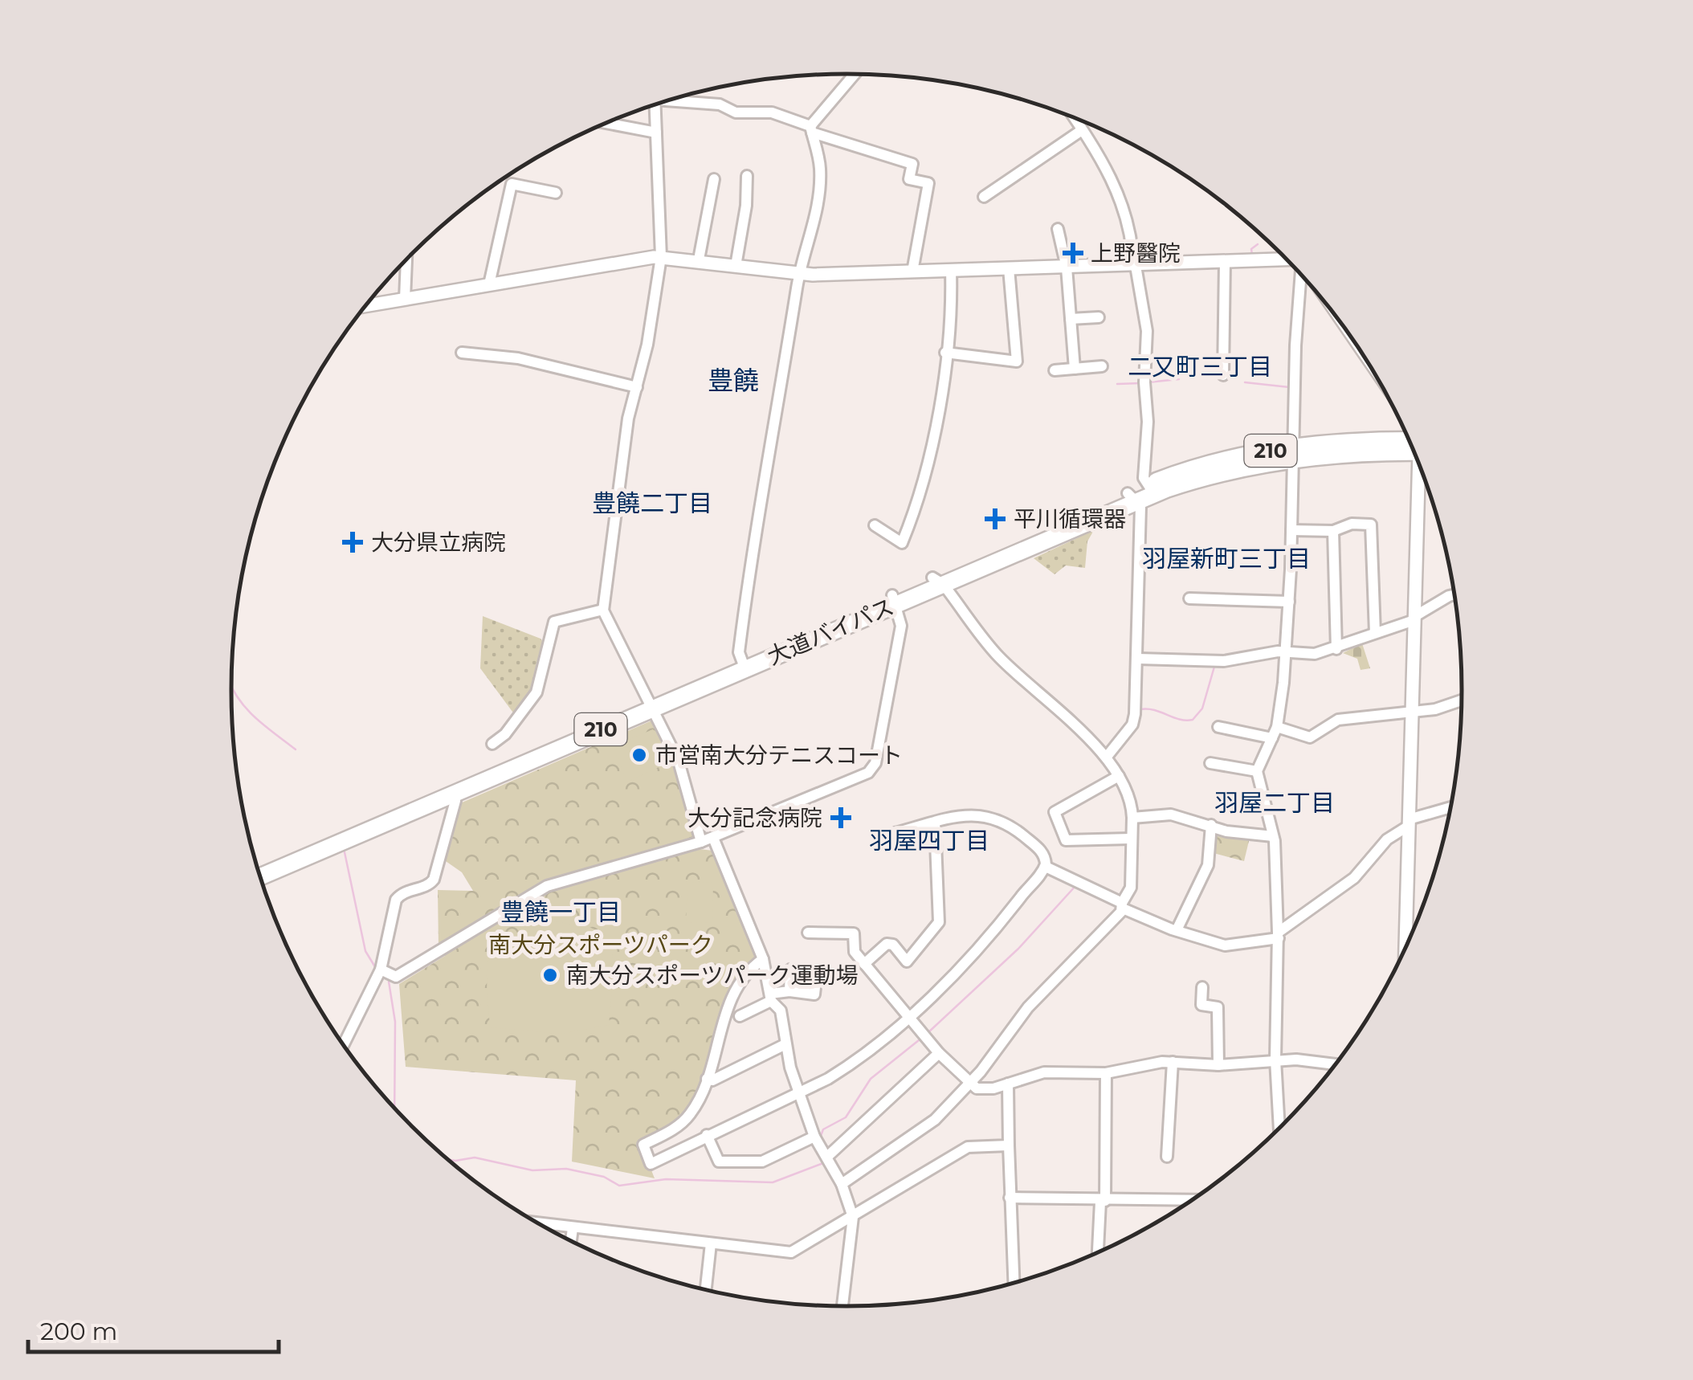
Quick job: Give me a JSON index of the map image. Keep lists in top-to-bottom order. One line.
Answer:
{"streets":{"highway":["210","大道バイパス"]},"districts":["二又町三丁目","豊饒","豊饒二丁目","羽屋新町三丁目","羽屋二丁目","羽屋四丁目","豊饒一丁目"],"parks":["南大分スポーツパーク"],"places":{"health":["上野醫院","平川循環器","大分県立病院","大分記念病院"],"other":["市営南大分テニスコート","南大分スポーツパーク運動場"]},"scale_bar":"200 m"}
